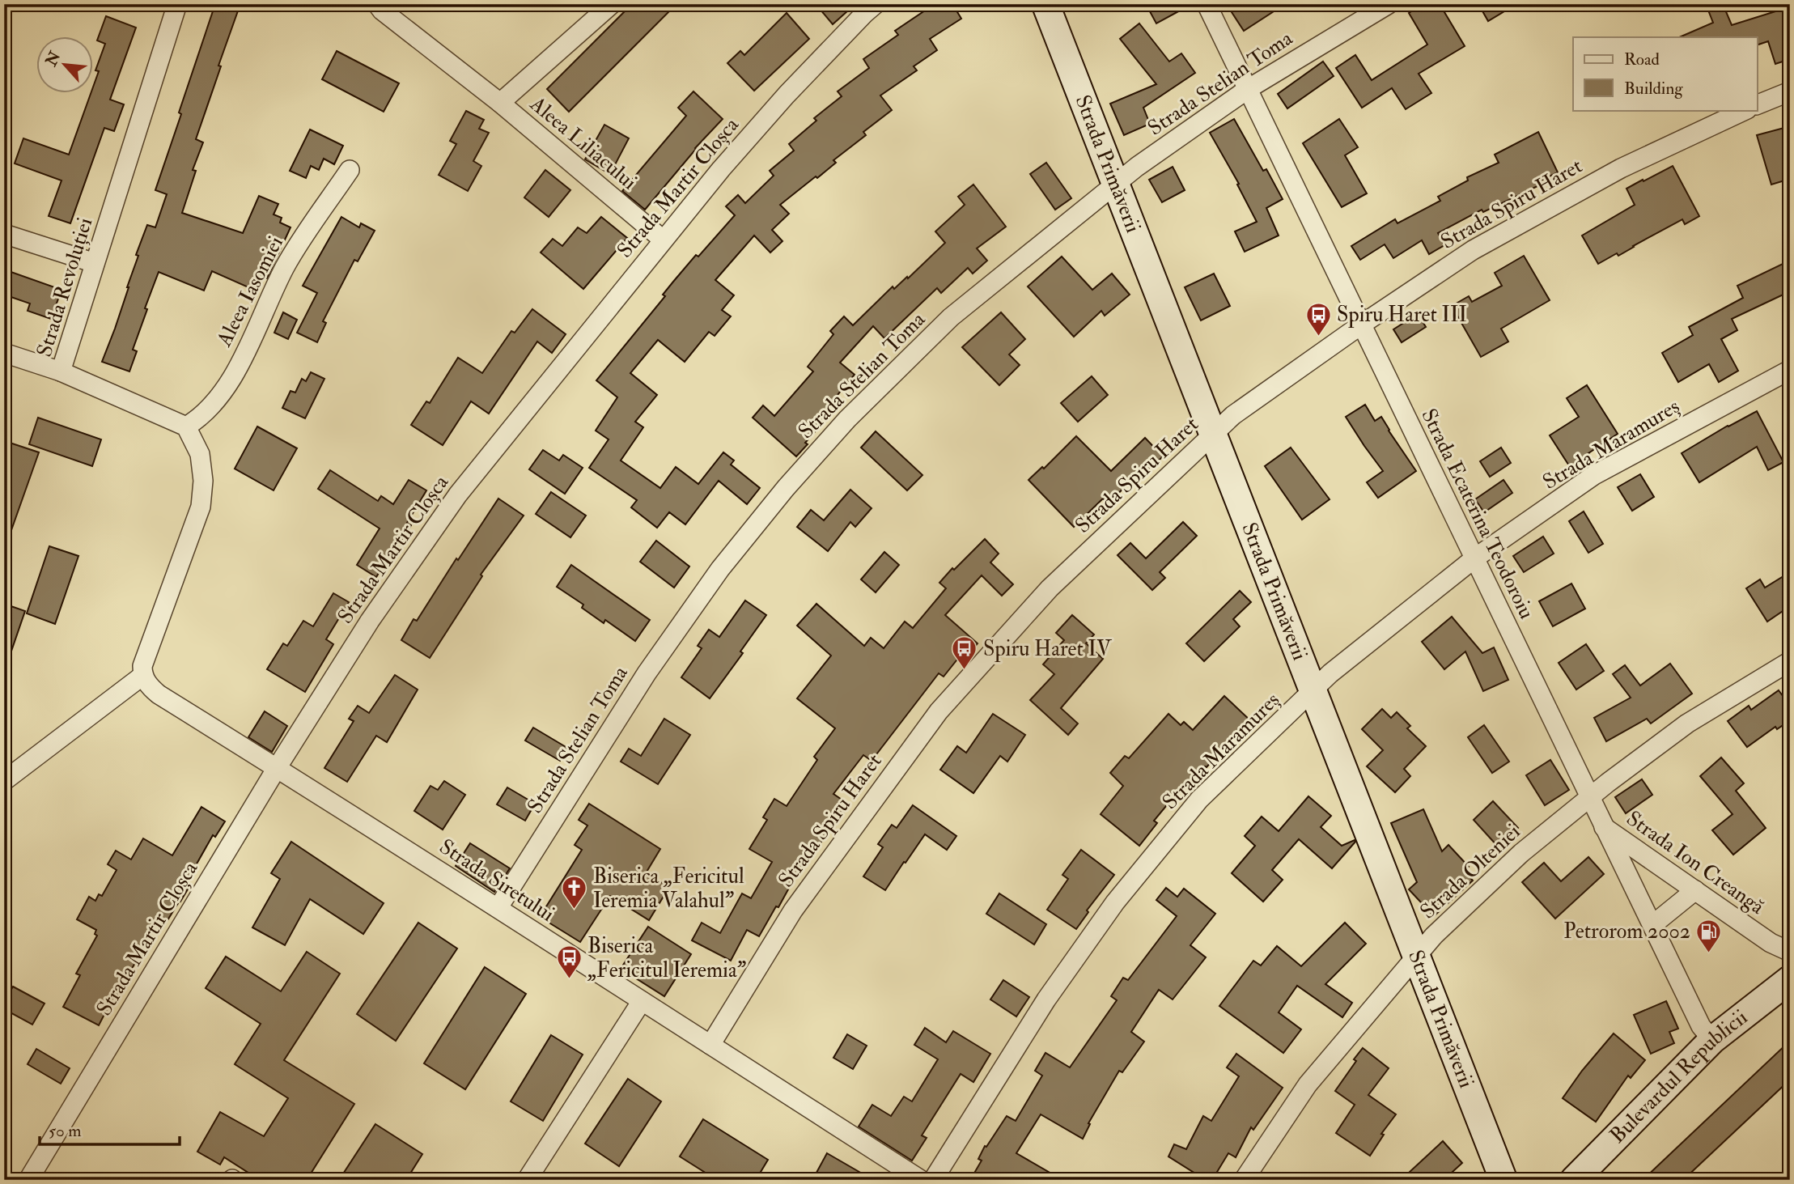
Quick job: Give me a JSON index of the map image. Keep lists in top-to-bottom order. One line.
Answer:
{"streets":{"main road":["Strada Primăverii","Bulevardul Republicii"],"street":["Strada Stelian Toma","Aleea Liliacului","Strada Martir Cloșca","Strada Spiru Haret","Strada Revoluției","Aleea Iasomiei","Strada Maramureș","Strada Ecaterina Teodoroiu","Strada Ion Creangă","Strada Olteniei","Strada Siretului"]},"crossings":[["Strada Stelian Toma","Strada Primăverii"],["Strada Stelian Toma","Strada Ecaterina Teodoroiu"],["Strada Stelian Toma","Strada Siretului"],["Aleea Liliacului","Strada Martir Cloșca"],["Strada Primăverii","Strada Spiru Haret"],["Strada Primăverii","Strada Maramureș"],["Strada Primăverii","Strada Olteniei"],["Strada Martir Cloșca","Strada Siretului"],["Strada Spiru Haret","Strada Ecaterina Teodoroiu"],["Strada Spiru Haret","Strada Siretului"],["Strada Revoluției","Aleea Iasomiei"],["Strada Maramureș","Strada Ecaterina Teodoroiu"],["Strada Ecaterina Teodoroiu","Strada Ion Creangă"],["Strada Ecaterina Teodoroiu","Strada Olteniei"],["Strada Ecaterina Teodoroiu","Bulevardul Republicii"]],"places":{"bus stop":["Spiru Haret III","Spiru Haret IV","Biserica „Fericitul Ieremia”"],"church":["Biserica „Fericitul Ieremia Valahul”"],"fuel station":["Petrorom 2002"]},"legend":["Road","Building"],"scale_bar":"50 m","north":"top left"}
